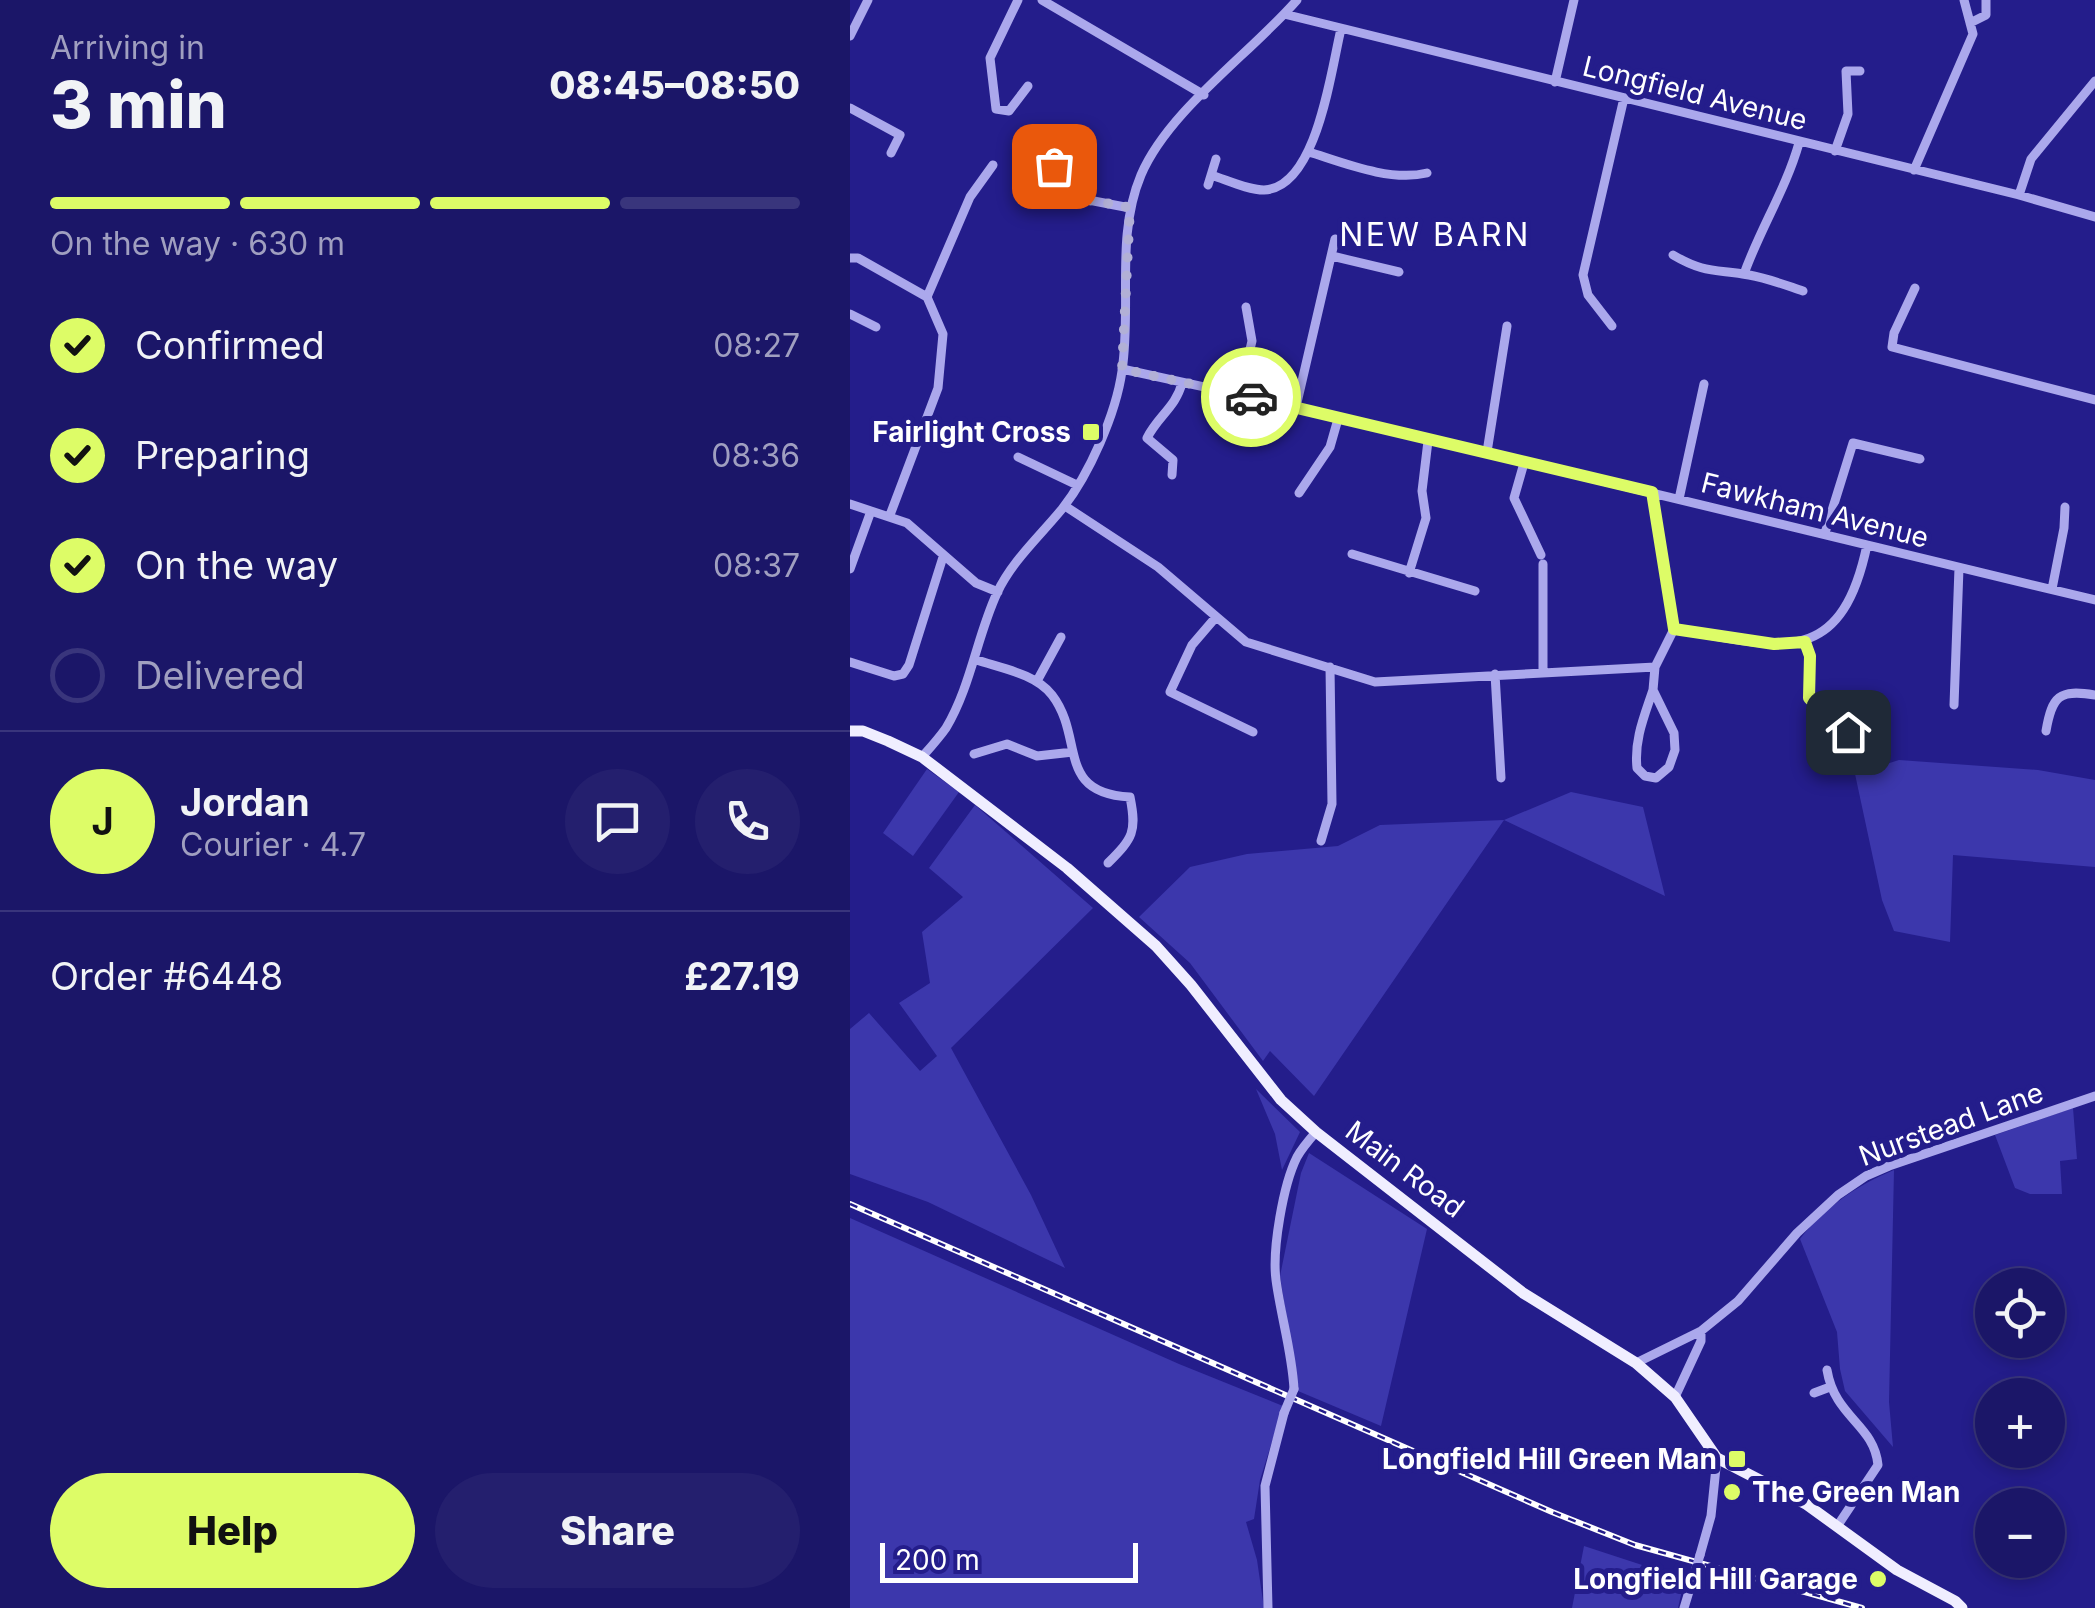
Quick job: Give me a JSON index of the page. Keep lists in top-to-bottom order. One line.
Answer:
{"streets":{"main road":["Main Road"],"street":["Longfield Avenue","Fawkham Avenue","Nurstead Lane"]},"crossings":[["Nurstead Lane","Main Road"]],"districts":["NEW BARN"],"places":{"transit":["Fairlight Cross","Longfield Hill Green Man"],"other":["The Green Man","Longfield Hill Garage"]},"scale_bar":"200 m","page":{"heading":["3 min","Arriving in","08:45–08:50"],"panel":["Jordan","Courier · 4.7","Order #6448","£27.19"],"bar":"On the way · 630 m","list":[["Confirmed","08:27"],["Preparing","08:36"],["On the way","08:37"],"Delivered"],"round":"J","map_buttons":["+","−"],"buttons":["Help","Share"],"scale":"200 m"}}
